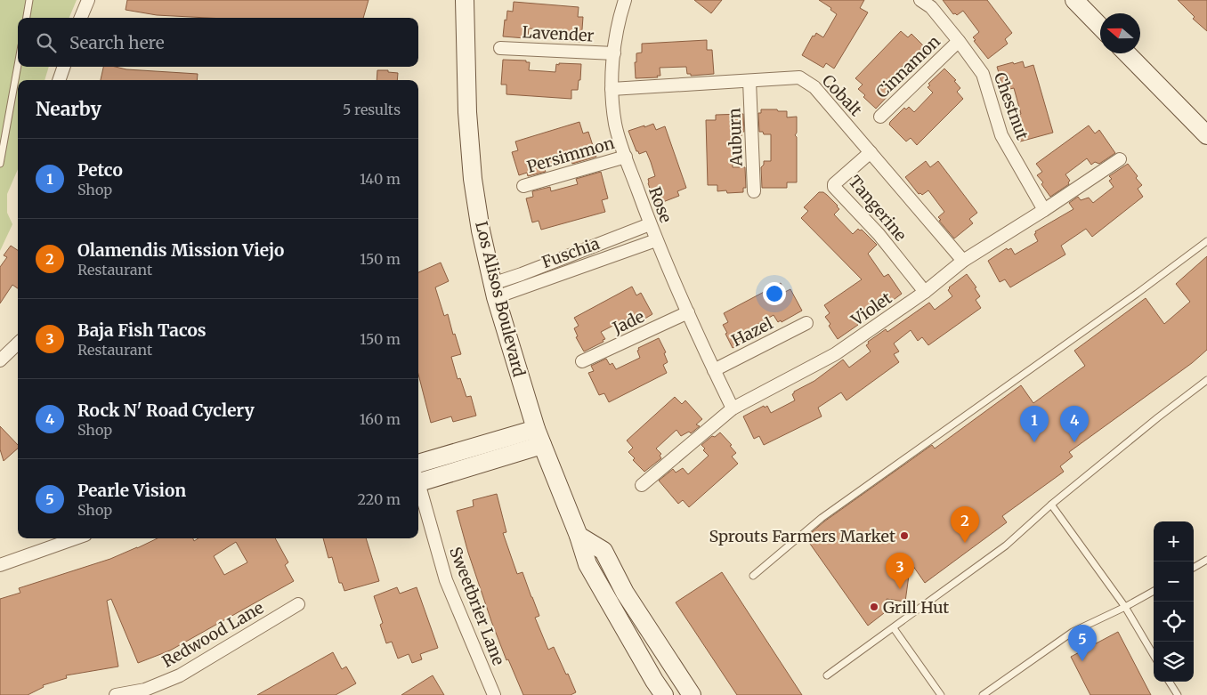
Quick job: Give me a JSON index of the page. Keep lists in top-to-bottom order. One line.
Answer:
{"streets":{"main road":["Los Alisos Boulevard"],"street":["Lavender","Cinnamon","Cobalt","Chestnut","Auburn","Persimmon","Rose","Tangerine","Fuschia","Violet","Jade","Hazel","Sweetbrier Lane","Redwood Lane"]},"crossings":[["Lavender","Rose"],["Cinnamon","Chestnut"],["Cobalt","Auburn"],["Cobalt","Rose"],["Cobalt","Tangerine"],["Cobalt","Violet"],["Chestnut","Violet"],["Persimmon","Rose"],["Rose","Fuschia"],["Rose","Violet"],["Rose","Jade"],["Rose","Hazel"],["Tangerine","Violet"],["Fuschia","Los Alisos Boulevard"]],"places":["Sprouts Farmers Market","Grill Hut"],"north":"left","page":{"search":"Search here","heading":["Nearby","5 results"],"list":[{"mark":"1","name":"Petco","note":"Shop","value":"140 m"},{"mark":"2","name":"Olamendis Mission Viejo","note":"Restaurant","value":"150 m"},{"mark":"3","name":"Baja Fish Tacos","note":"Restaurant","value":"150 m"},{"mark":"4","name":"Rock N' Road Cyclery","note":"Shop","value":"160 m"},{"mark":"5","name":"Pearle Vision","note":"Shop","value":"220 m"}],"pins":["1","4","2","3","5"],"map_buttons":["+","−"]}}
